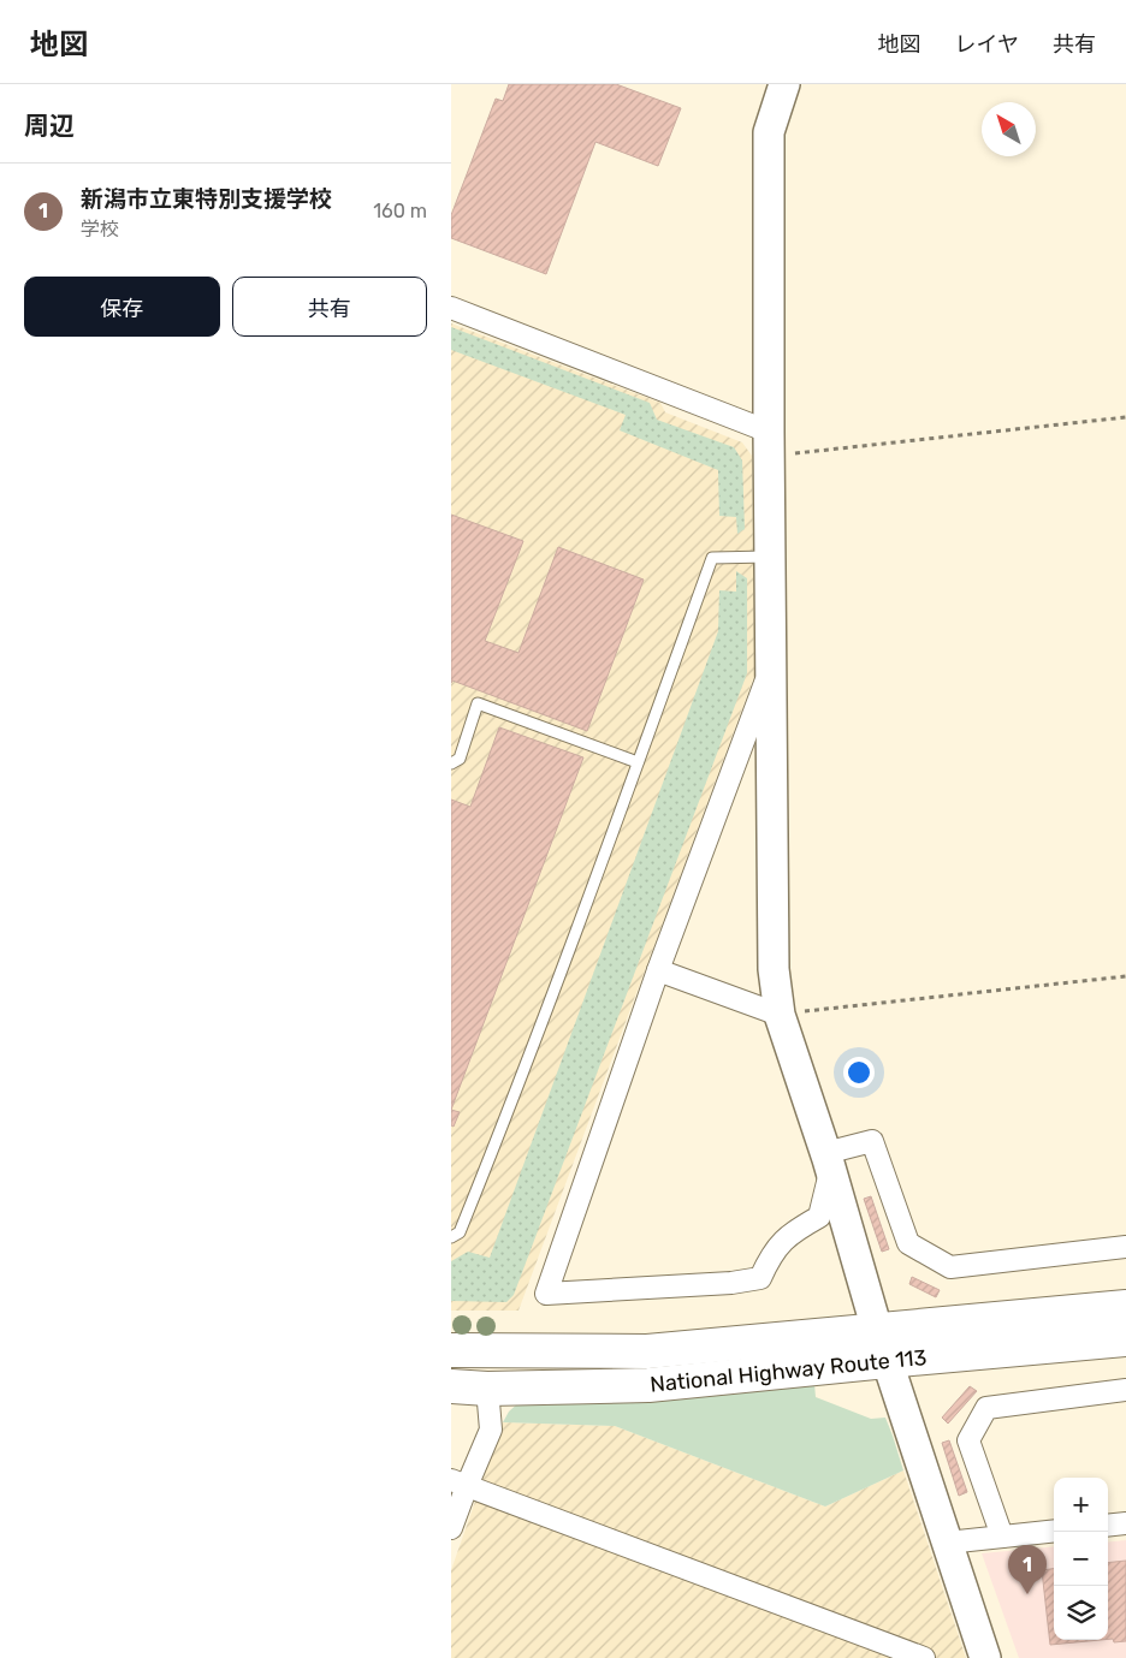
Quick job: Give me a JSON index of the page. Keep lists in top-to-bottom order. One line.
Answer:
{"streets":{"highway":["National Highway Route 113"]},"north":"top left","page":{"header":"地図","nav":["地図","レイヤ","共有"],"heading":"周辺","list":[{"mark":"1","name":"新潟市立東特別支援学校","note":"学校","value":"160 m"}],"buttons":["保存","共有"],"map_buttons":["+","−"],"pins":"1"}}
